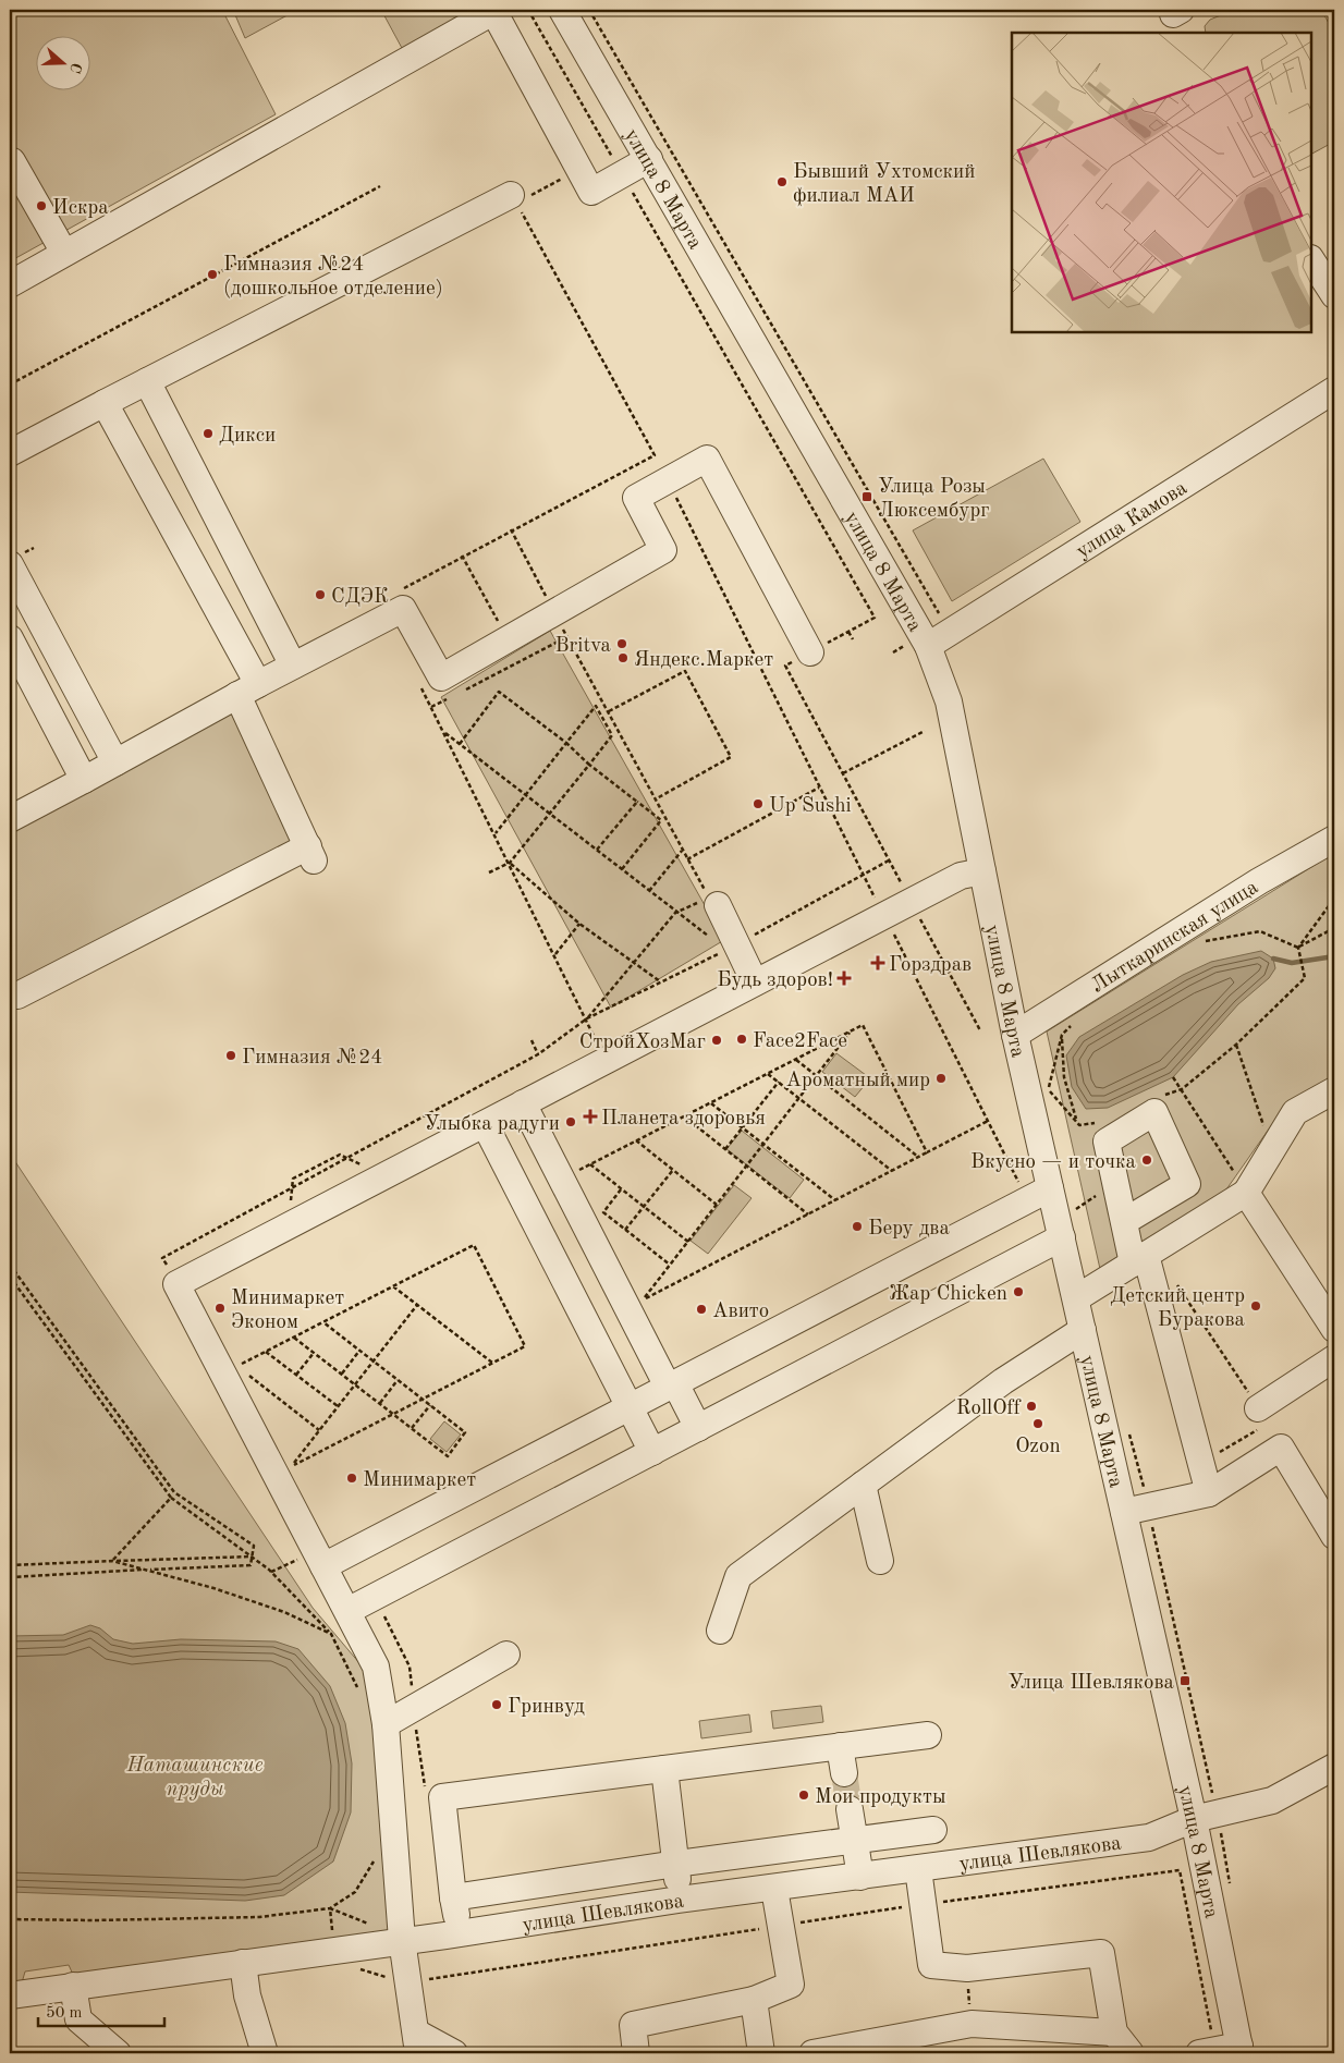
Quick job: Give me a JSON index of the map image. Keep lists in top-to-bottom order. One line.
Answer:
{"streets":{"street":["улица 8 Марта","улица Камова","Лыткаринская улица","улица Шевлякова"]},"crossings":[["улица 8 Марта","улица Камова"],["улица 8 Марта","Лыткаринская улица"],["улица 8 Марта","улица Шевлякова"]],"parks":["Наташинские пруды"],"places":{"other":["Бывший Ухтомский филиал МАИ","Искра","Гимназия №24 (дошкольное отделение)","Дикси","СДЭК","Britva","Яндекс.Маркет","Up Sushi","Face2Face","СтройХозМаг","Гимназия №24","Ароматный мир","Улыбка радуги","Вкусно — и точка","Беру два","Жар Chicken","Детский центр Буракова","Минимаркет Эконом","Авито","RollOff","Ozon","Минимаркет","Гринвуд","Мои продукты"],"transit":["Улица Розы Люксембург","Улица Шевлякова"],"health":["Горздрав","Будь здоров!","Планета здоровья"]},"scale_bar":"50 m","north":"right"}
